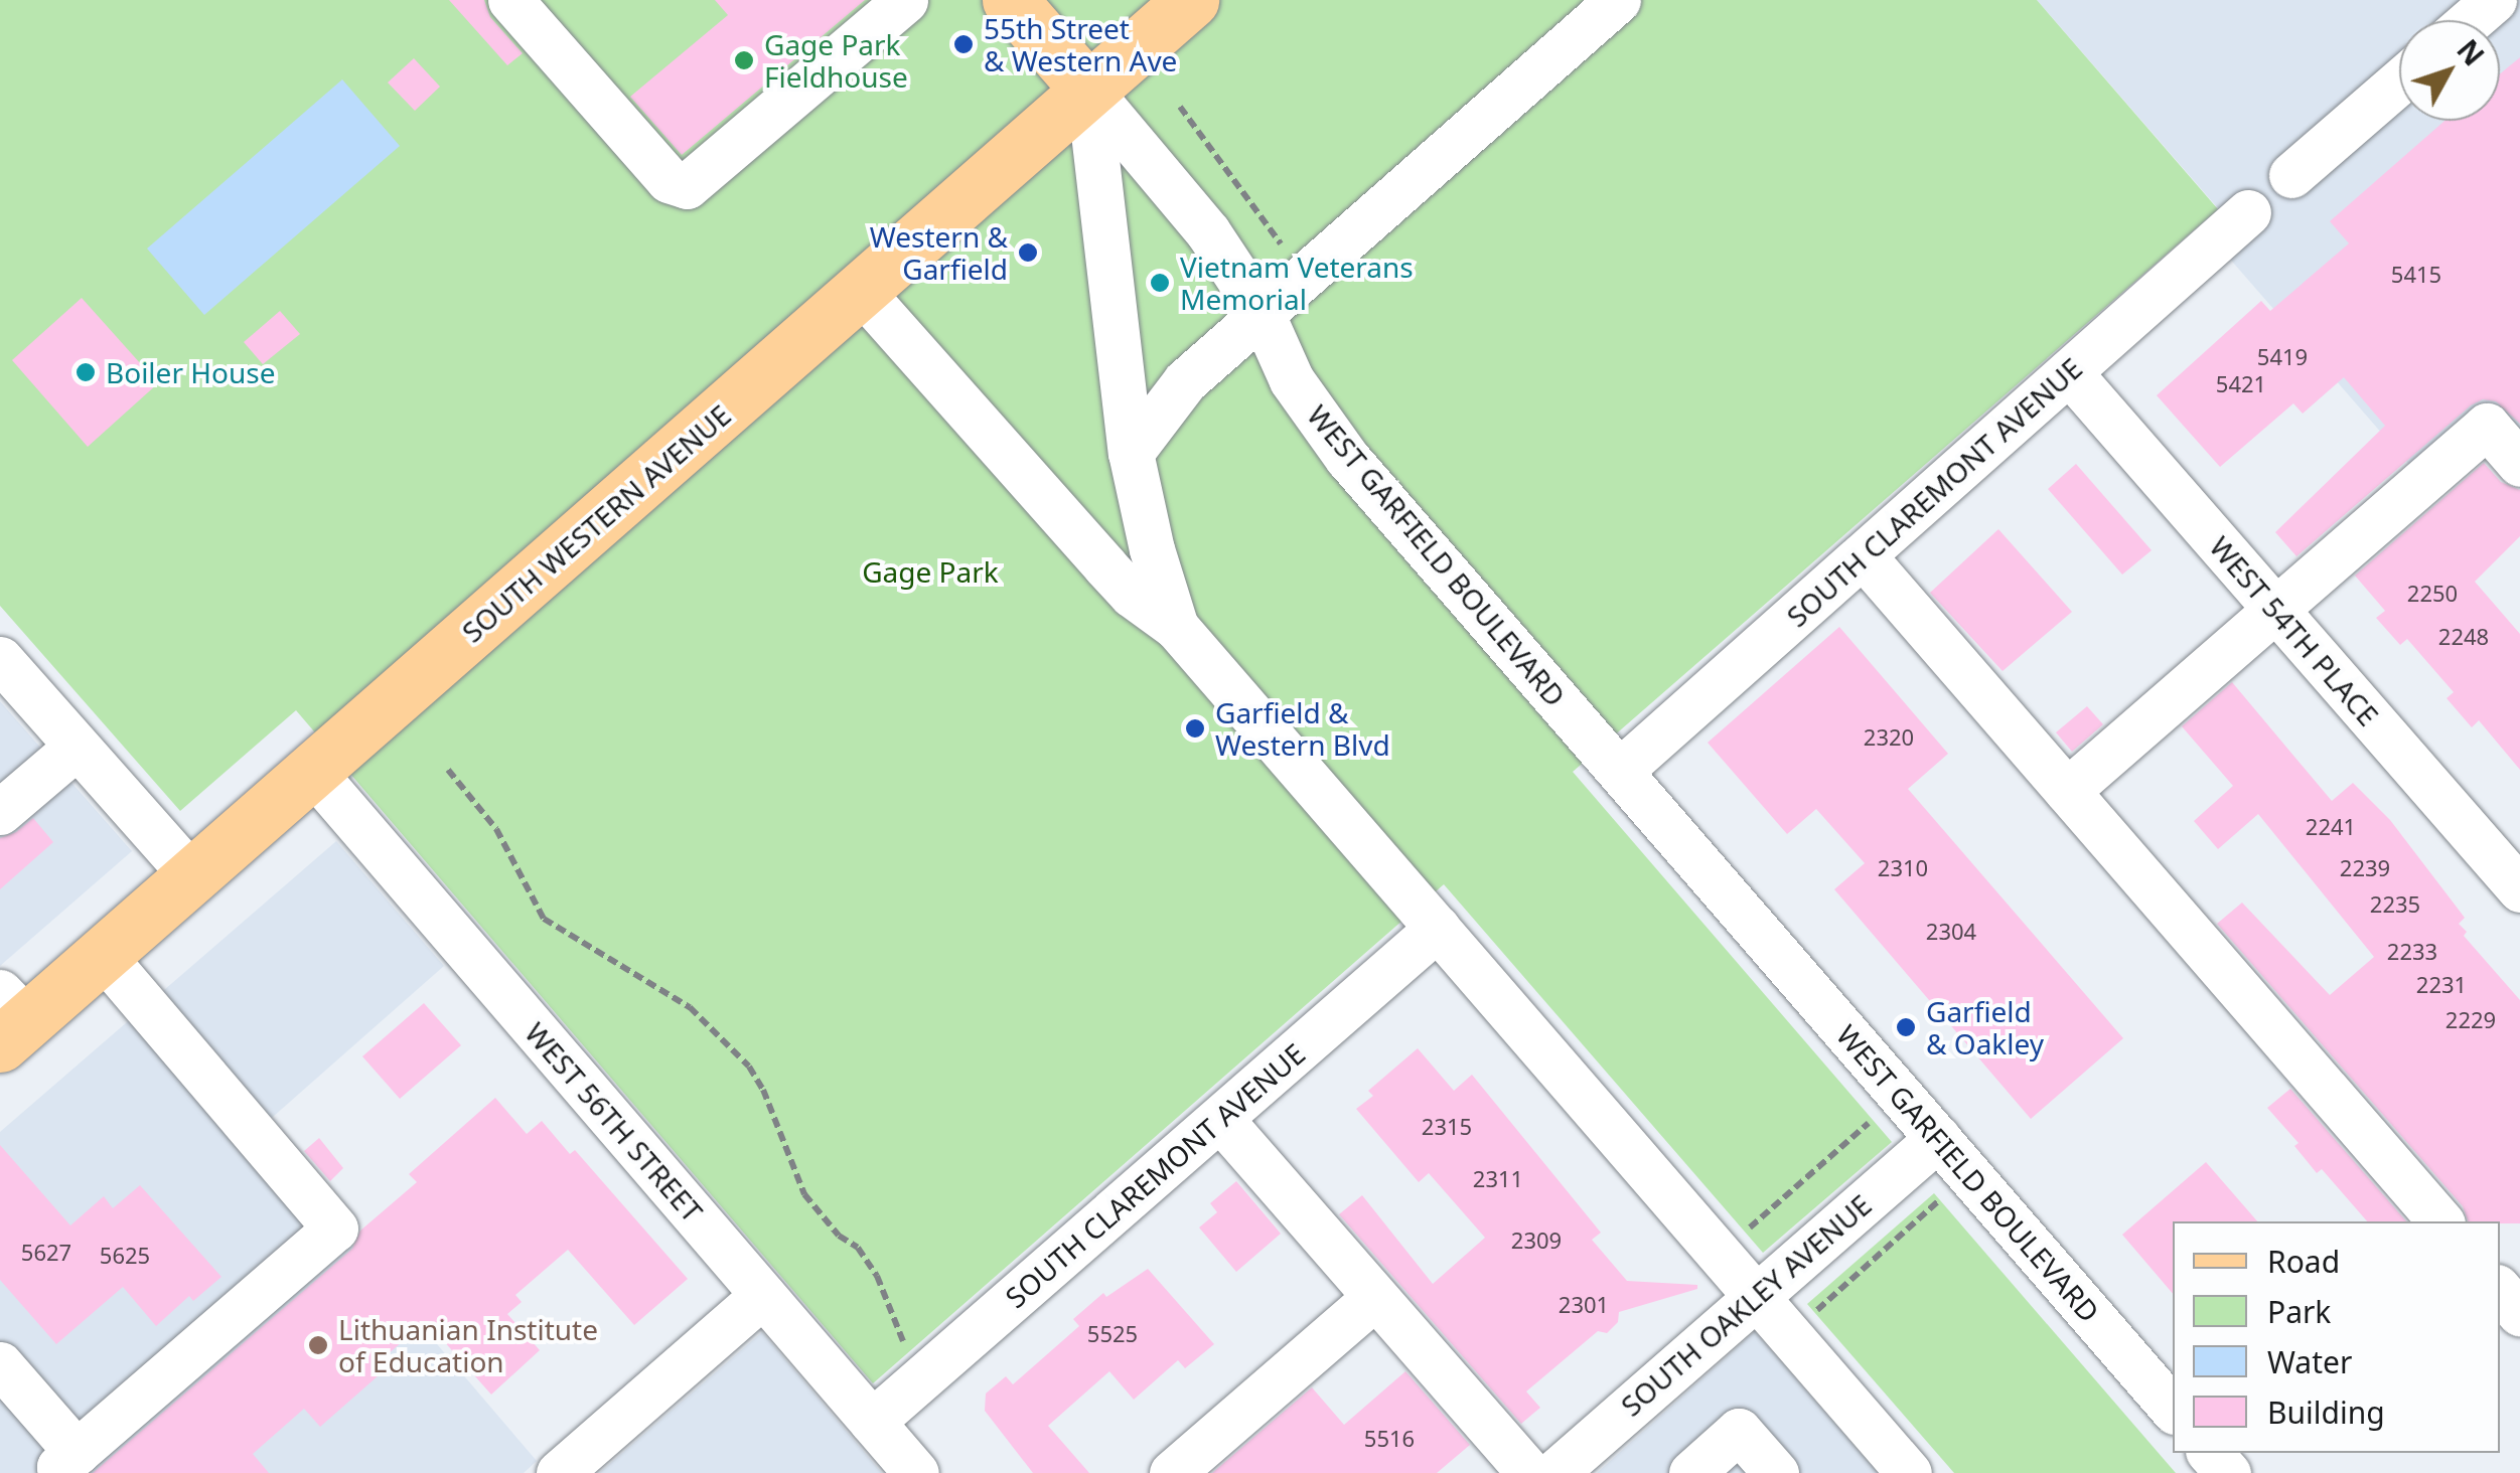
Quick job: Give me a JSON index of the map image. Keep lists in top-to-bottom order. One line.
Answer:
{"streets":{"main road":["SOUTH WESTERN AVENUE"],"street":["SOUTH CLAREMONT AVENUE","WEST GARFIELD BOULEVARD","WEST 54TH PLACE","WEST 56TH STREET","SOUTH OAKLEY AVENUE"]},"crossings":[["SOUTH CLAREMONT AVENUE","WEST GARFIELD BOULEVARD"],["SOUTH CLAREMONT AVENUE","WEST 54TH PLACE"],["SOUTH CLAREMONT AVENUE","WEST 56TH STREET"],["SOUTH WESTERN AVENUE","WEST GARFIELD BOULEVARD"],["SOUTH WESTERN AVENUE","WEST 56TH STREET"],["WEST GARFIELD BOULEVARD","SOUTH OAKLEY AVENUE"]],"parks":["Gage Park"],"places":["55th Street & Western Ave","Gage Park Fieldhouse","Western & Garfield","Vietnam Veterans Memorial","Boiler House","Garfield & Western Blvd","Garfield & Oakley","Lithuanian Institute of Education"],"house_numbers":["5415","5419","5421","2250","2248","2320","2241","2310","2239","2235","2304","2233","2231","2229","2315","2311","2309","5627","5625","2301","5525","5516"],"legend":["Road","Park","Water","Building"],"north":"top right"}
